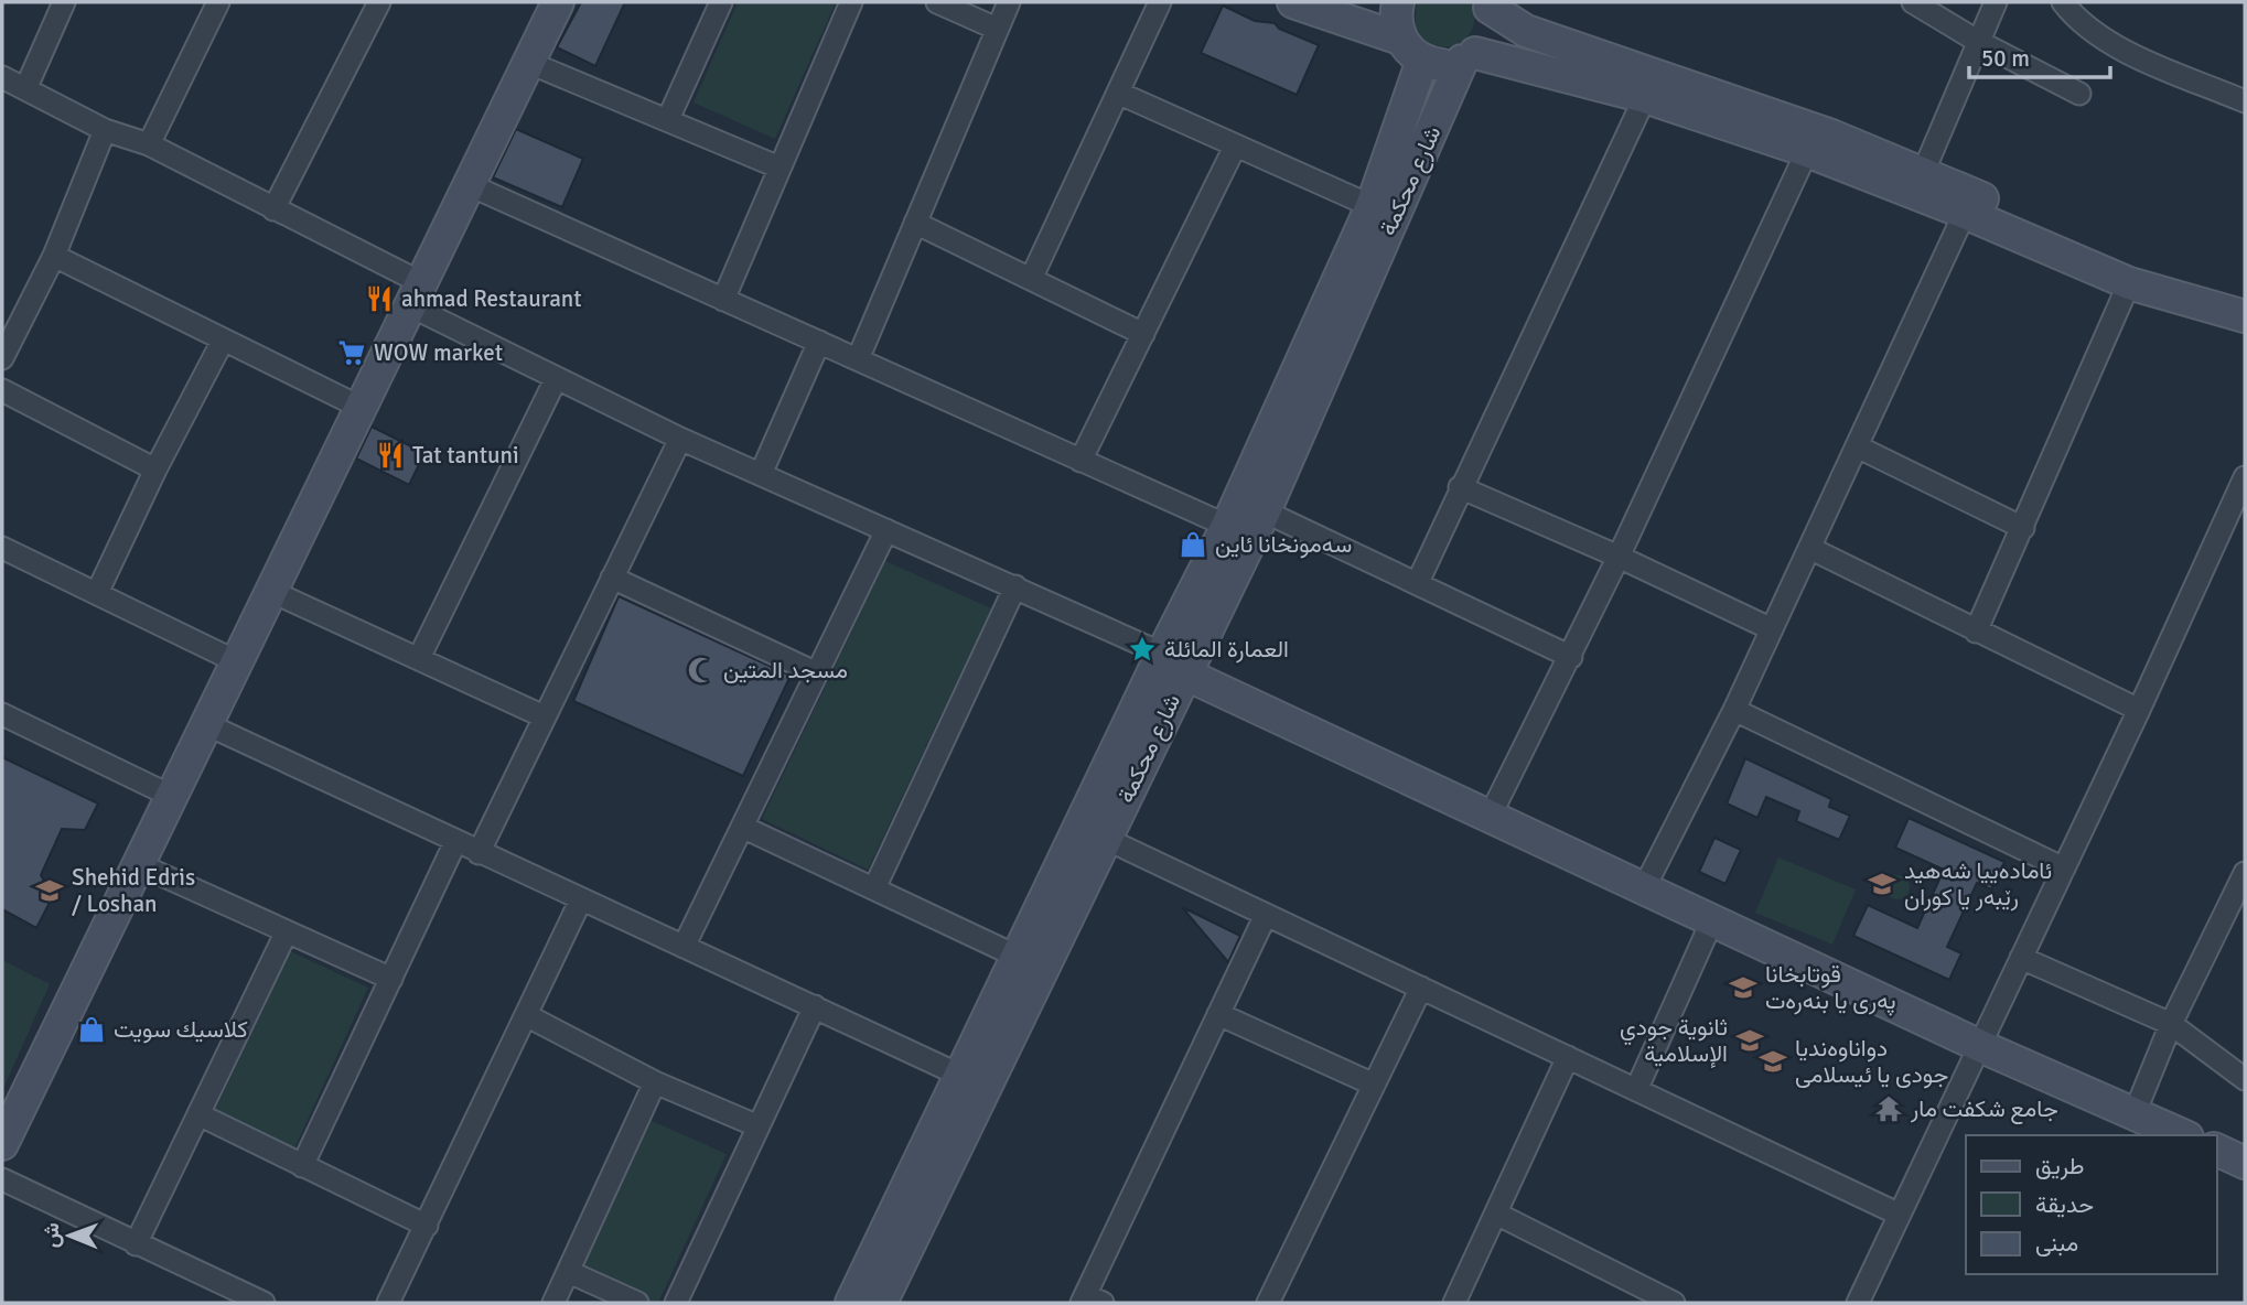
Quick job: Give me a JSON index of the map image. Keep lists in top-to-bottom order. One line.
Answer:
{"streets":{"main road":["شارع محكمة"]},"places":{"restaurant":["ahmad Restaurant","Tat tantuni"],"supermarket":["WOW market"],"shop":["سەمونخانا ئاین","كلاسيك سويت"],"place":["العمارة المائلة"],"mosque":["مسجد المتين"],"school or university":["ئامادەییا شەهید رێبەر یا کوران","Shehid Edris / Loshan","قوتابخانا پەری یا بنەرەت","ثانوية جودي الإسلامية","دواناوەندیا جودی یا ئیسلامی"],"temple":["جامع شكفت مار"]},"legend":["طريق","حديقة","مبنى"],"scale_bar":"50 m","north":"left"}
